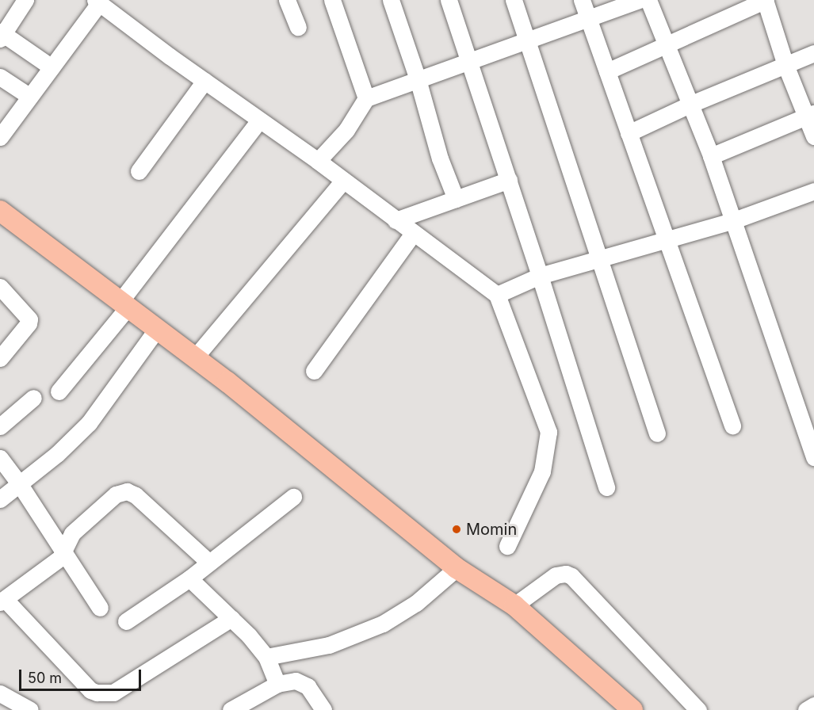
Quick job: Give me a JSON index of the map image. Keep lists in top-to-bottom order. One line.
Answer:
{"places":["Momin"],"scale_bar":"50 m"}
